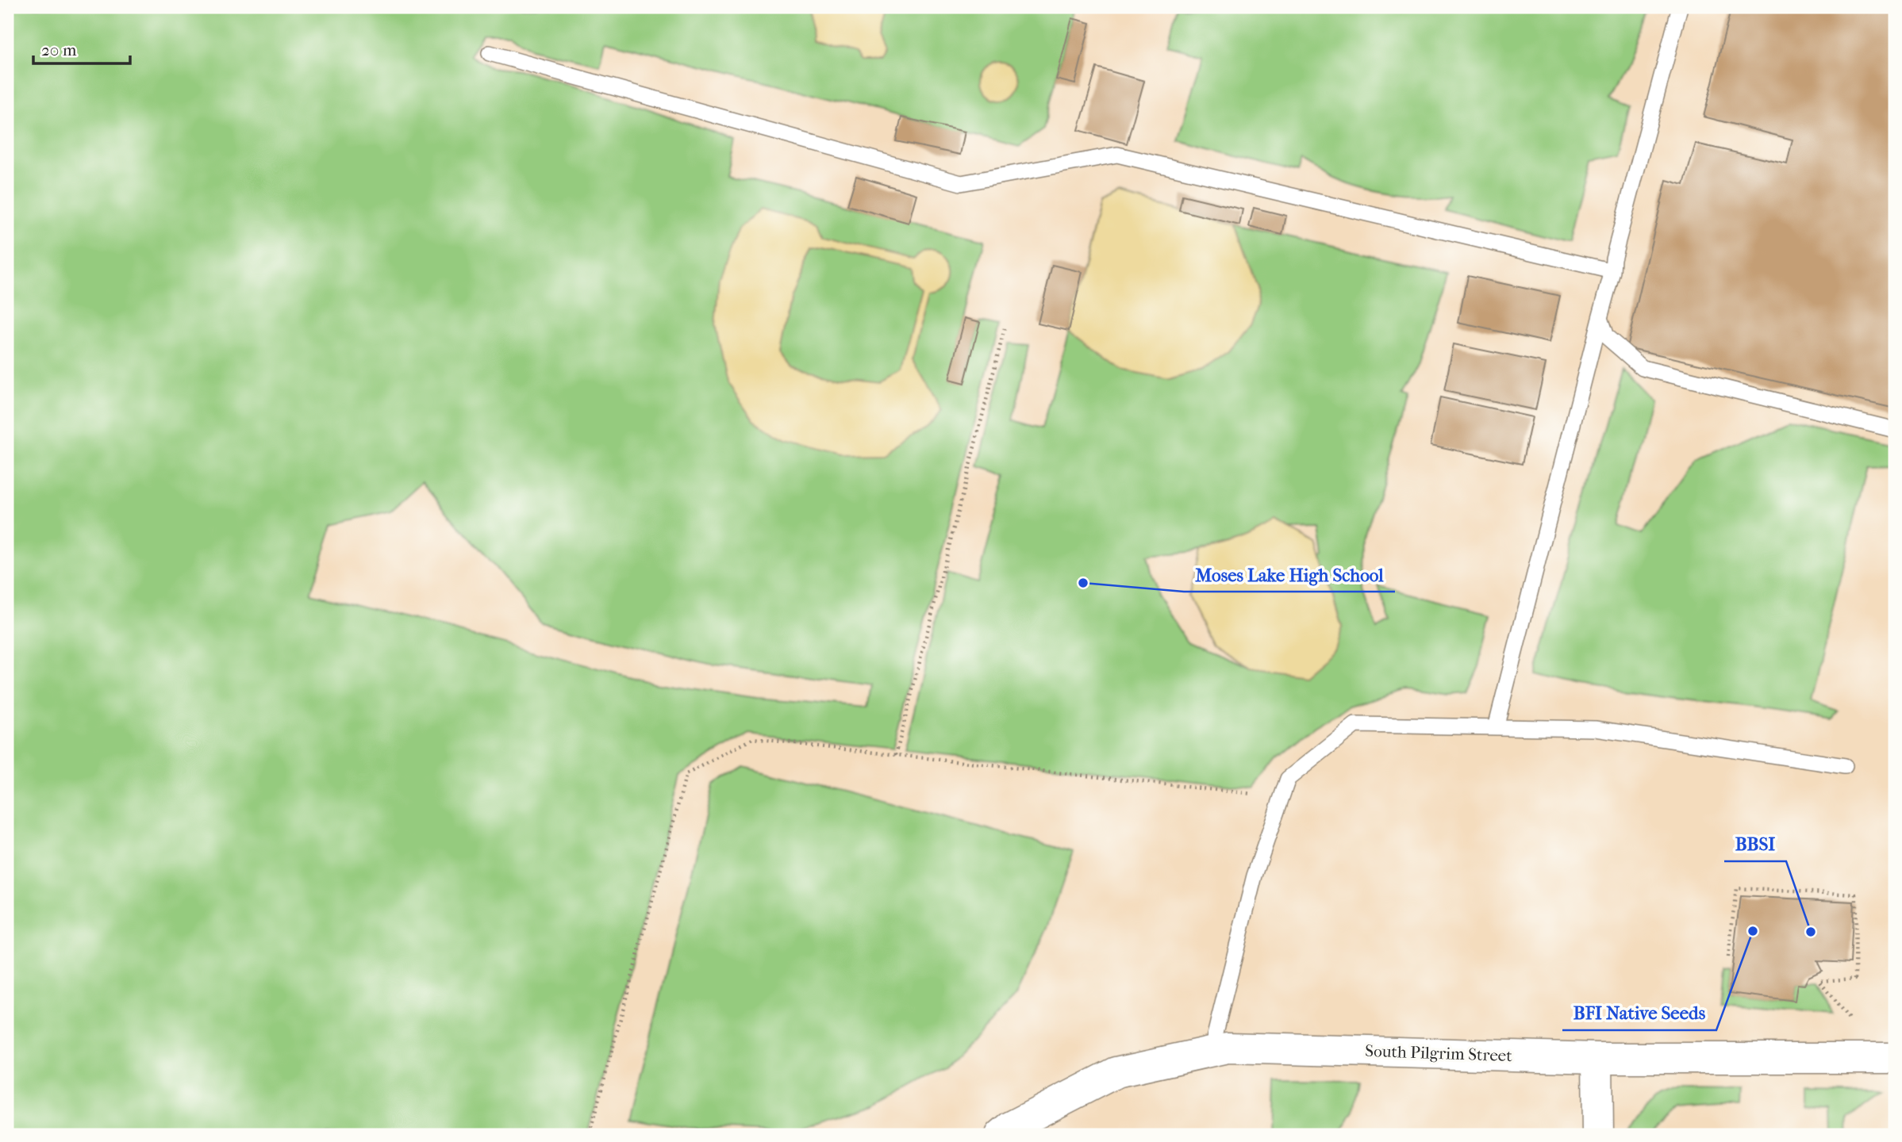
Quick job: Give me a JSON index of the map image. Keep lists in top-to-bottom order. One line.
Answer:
{"streets":{"street":["South Pilgrim Street"]},"places":["Moses Lake High School","BFI Native Seeds","BBSI"],"scale_bar":"20 m"}
